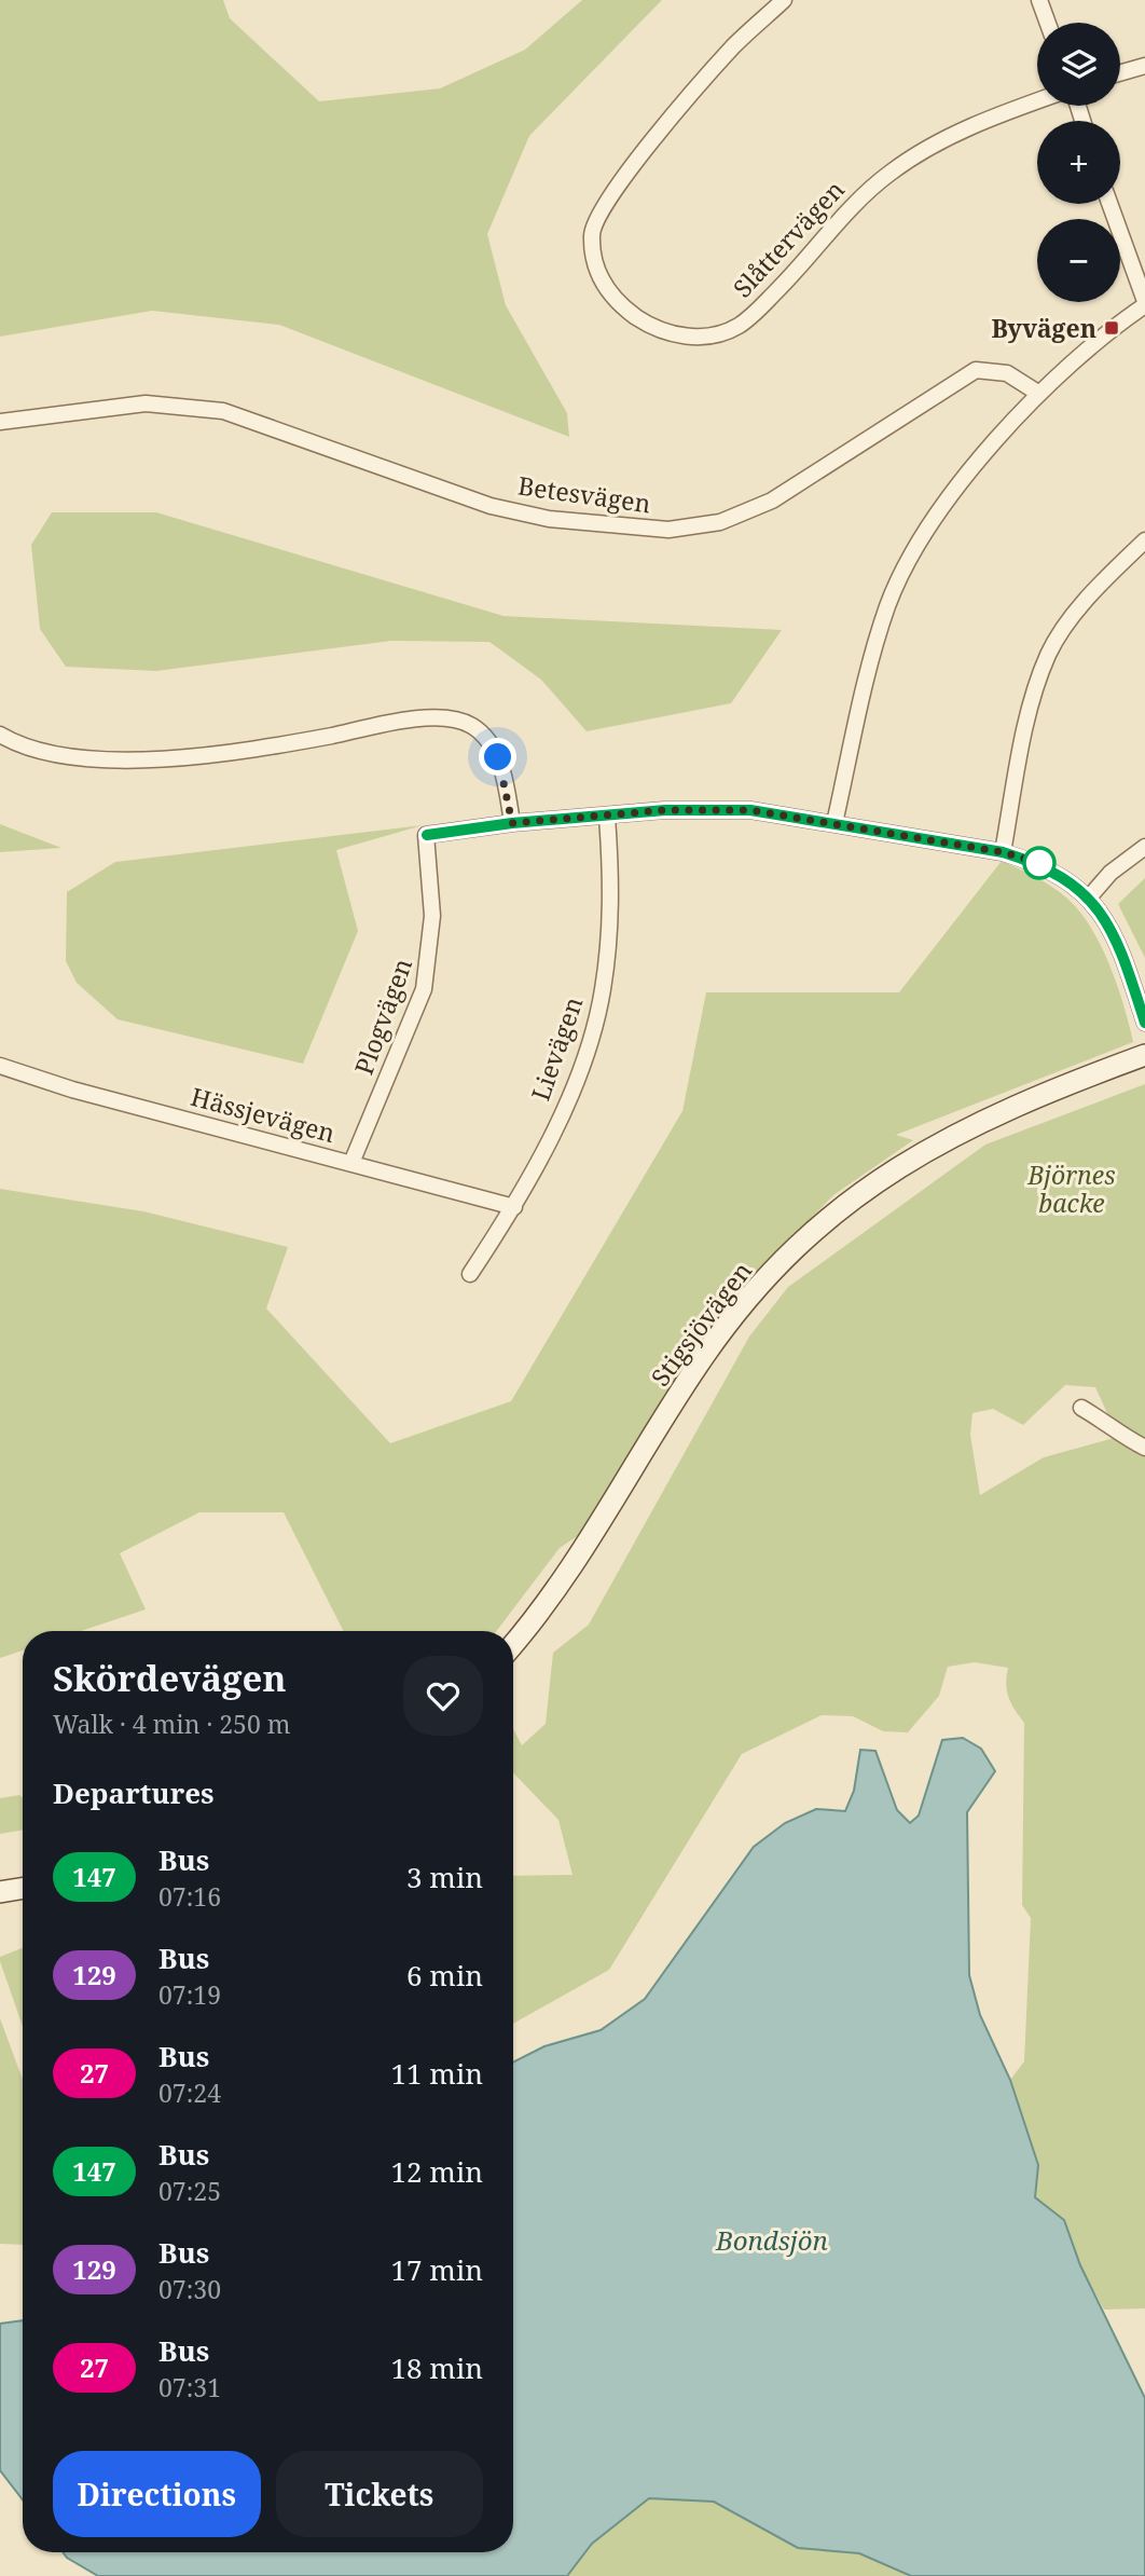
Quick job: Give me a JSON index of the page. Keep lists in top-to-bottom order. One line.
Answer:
{"streets":{"main road":["Stigsjövägen"],"street":["Slåttervägen","Betesvägen","Plogvägen","Lievägen","Hässjevägen"]},"crossings":[["Plogvägen","Hässjevägen"],["Lievägen","Hässjevägen"]],"water":["Bondsjön"],"parks":["Björnes backe"],"places":{"transit":["Byvägen"]},"lines":["bus line 147"],"page":{"map_buttons":["+","−"],"heading":[["Skördevägen","Walk · 4 min · 250 m"],"Departures"],"list":[{"mark":"147","name":"Bus","note":"07:16","value":"3 min"},{"mark":"129","name":"Bus","note":"07:19","value":"6 min"},{"mark":"27","name":"Bus","note":"07:24","value":"11 min"},{"mark":"147","name":"Bus","note":"07:25","value":"12 min"},{"mark":"129","name":"Bus","note":"07:30","value":"17 min"},{"mark":"27","name":"Bus","note":"07:31","value":"18 min"}],"buttons":["Directions","Tickets"]}}
